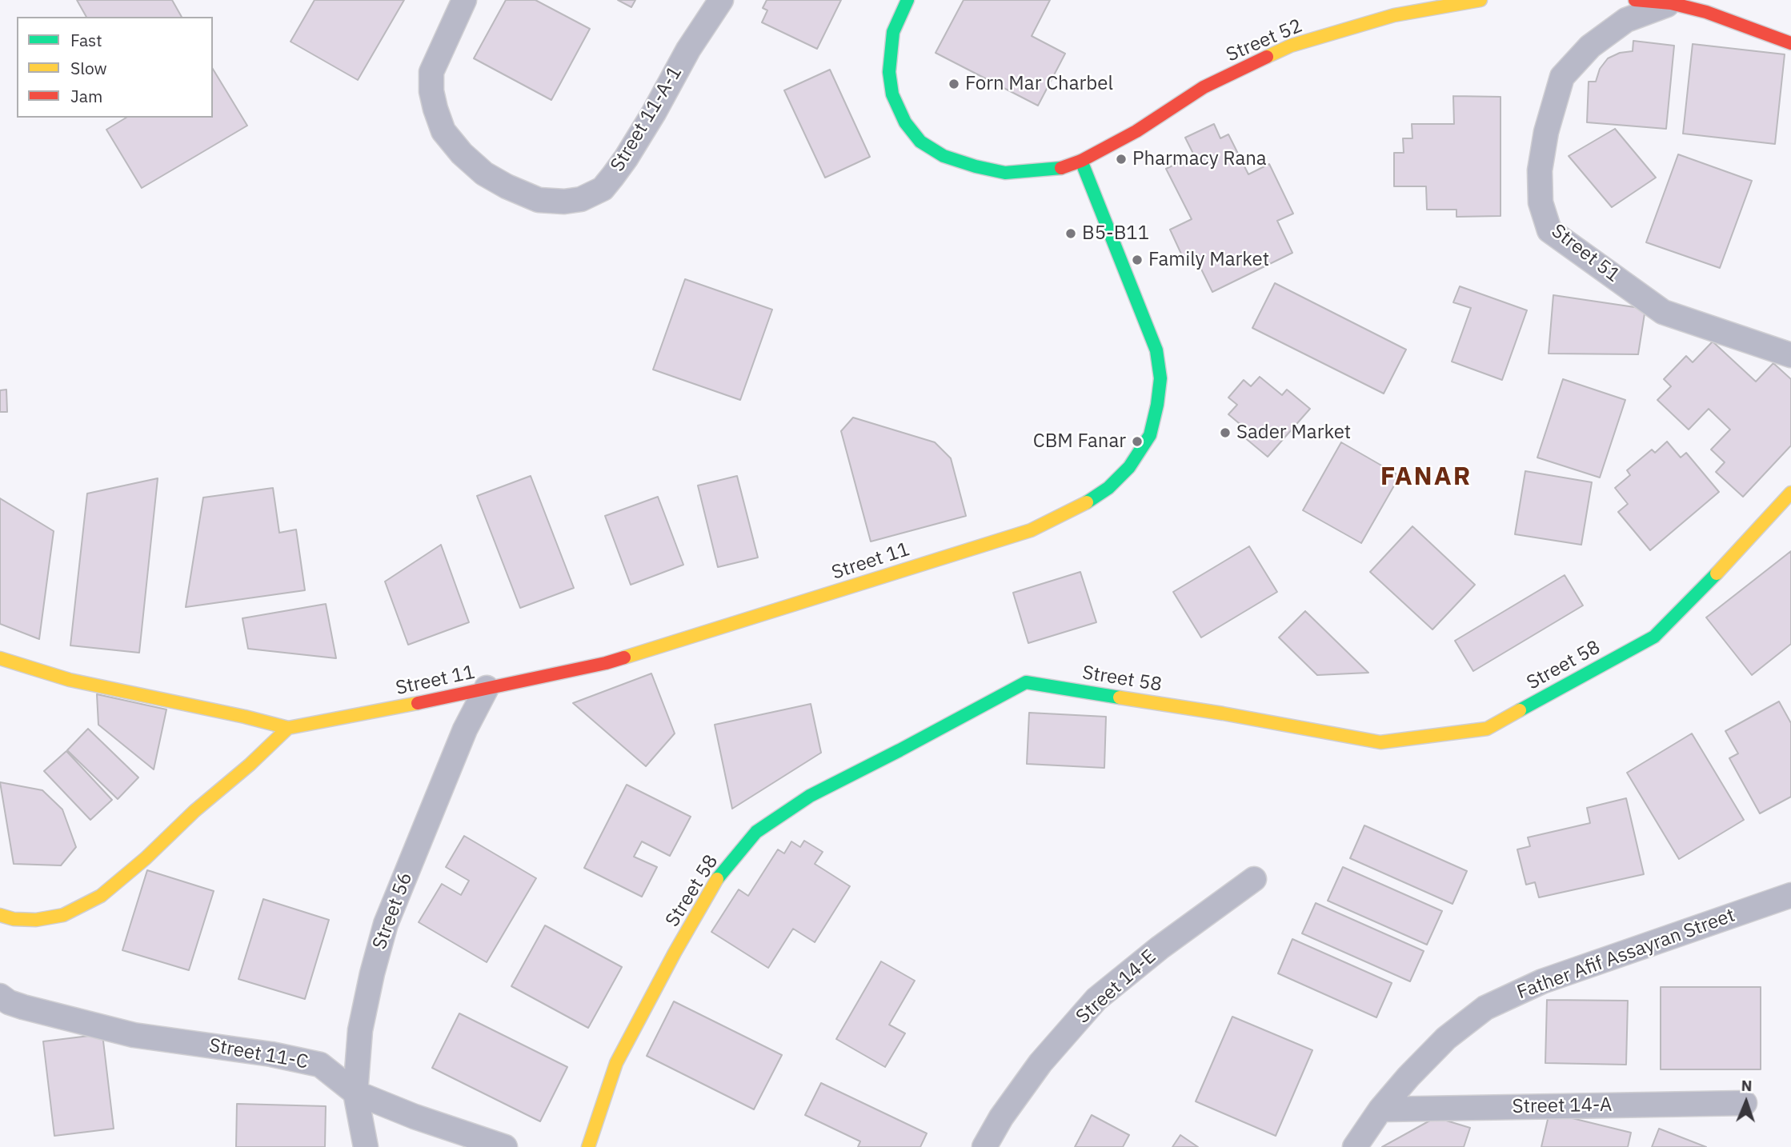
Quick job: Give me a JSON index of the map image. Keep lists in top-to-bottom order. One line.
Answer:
{"streets":{"street":["Street 52","Street 11-A-1","Street 51","Street 11","Street 58","Street 56","Father Afif Assayran Street","Street 14-E","Street 11-C","Street 14-A"]},"crossings":[["Street 52","Street 11"],["Street 11","Street 56"],["Street 56","Street 11-C"],["Father Afif Assayran Street","Street 14-A"]],"districts":["FANAR"],"places":["Forn Mar Charbel","Pharmacy Rana","B5-B11","Family Market","Sader Market","CBM Fanar"],"legend":["Fast","Slow","Jam"],"north":"top"}
